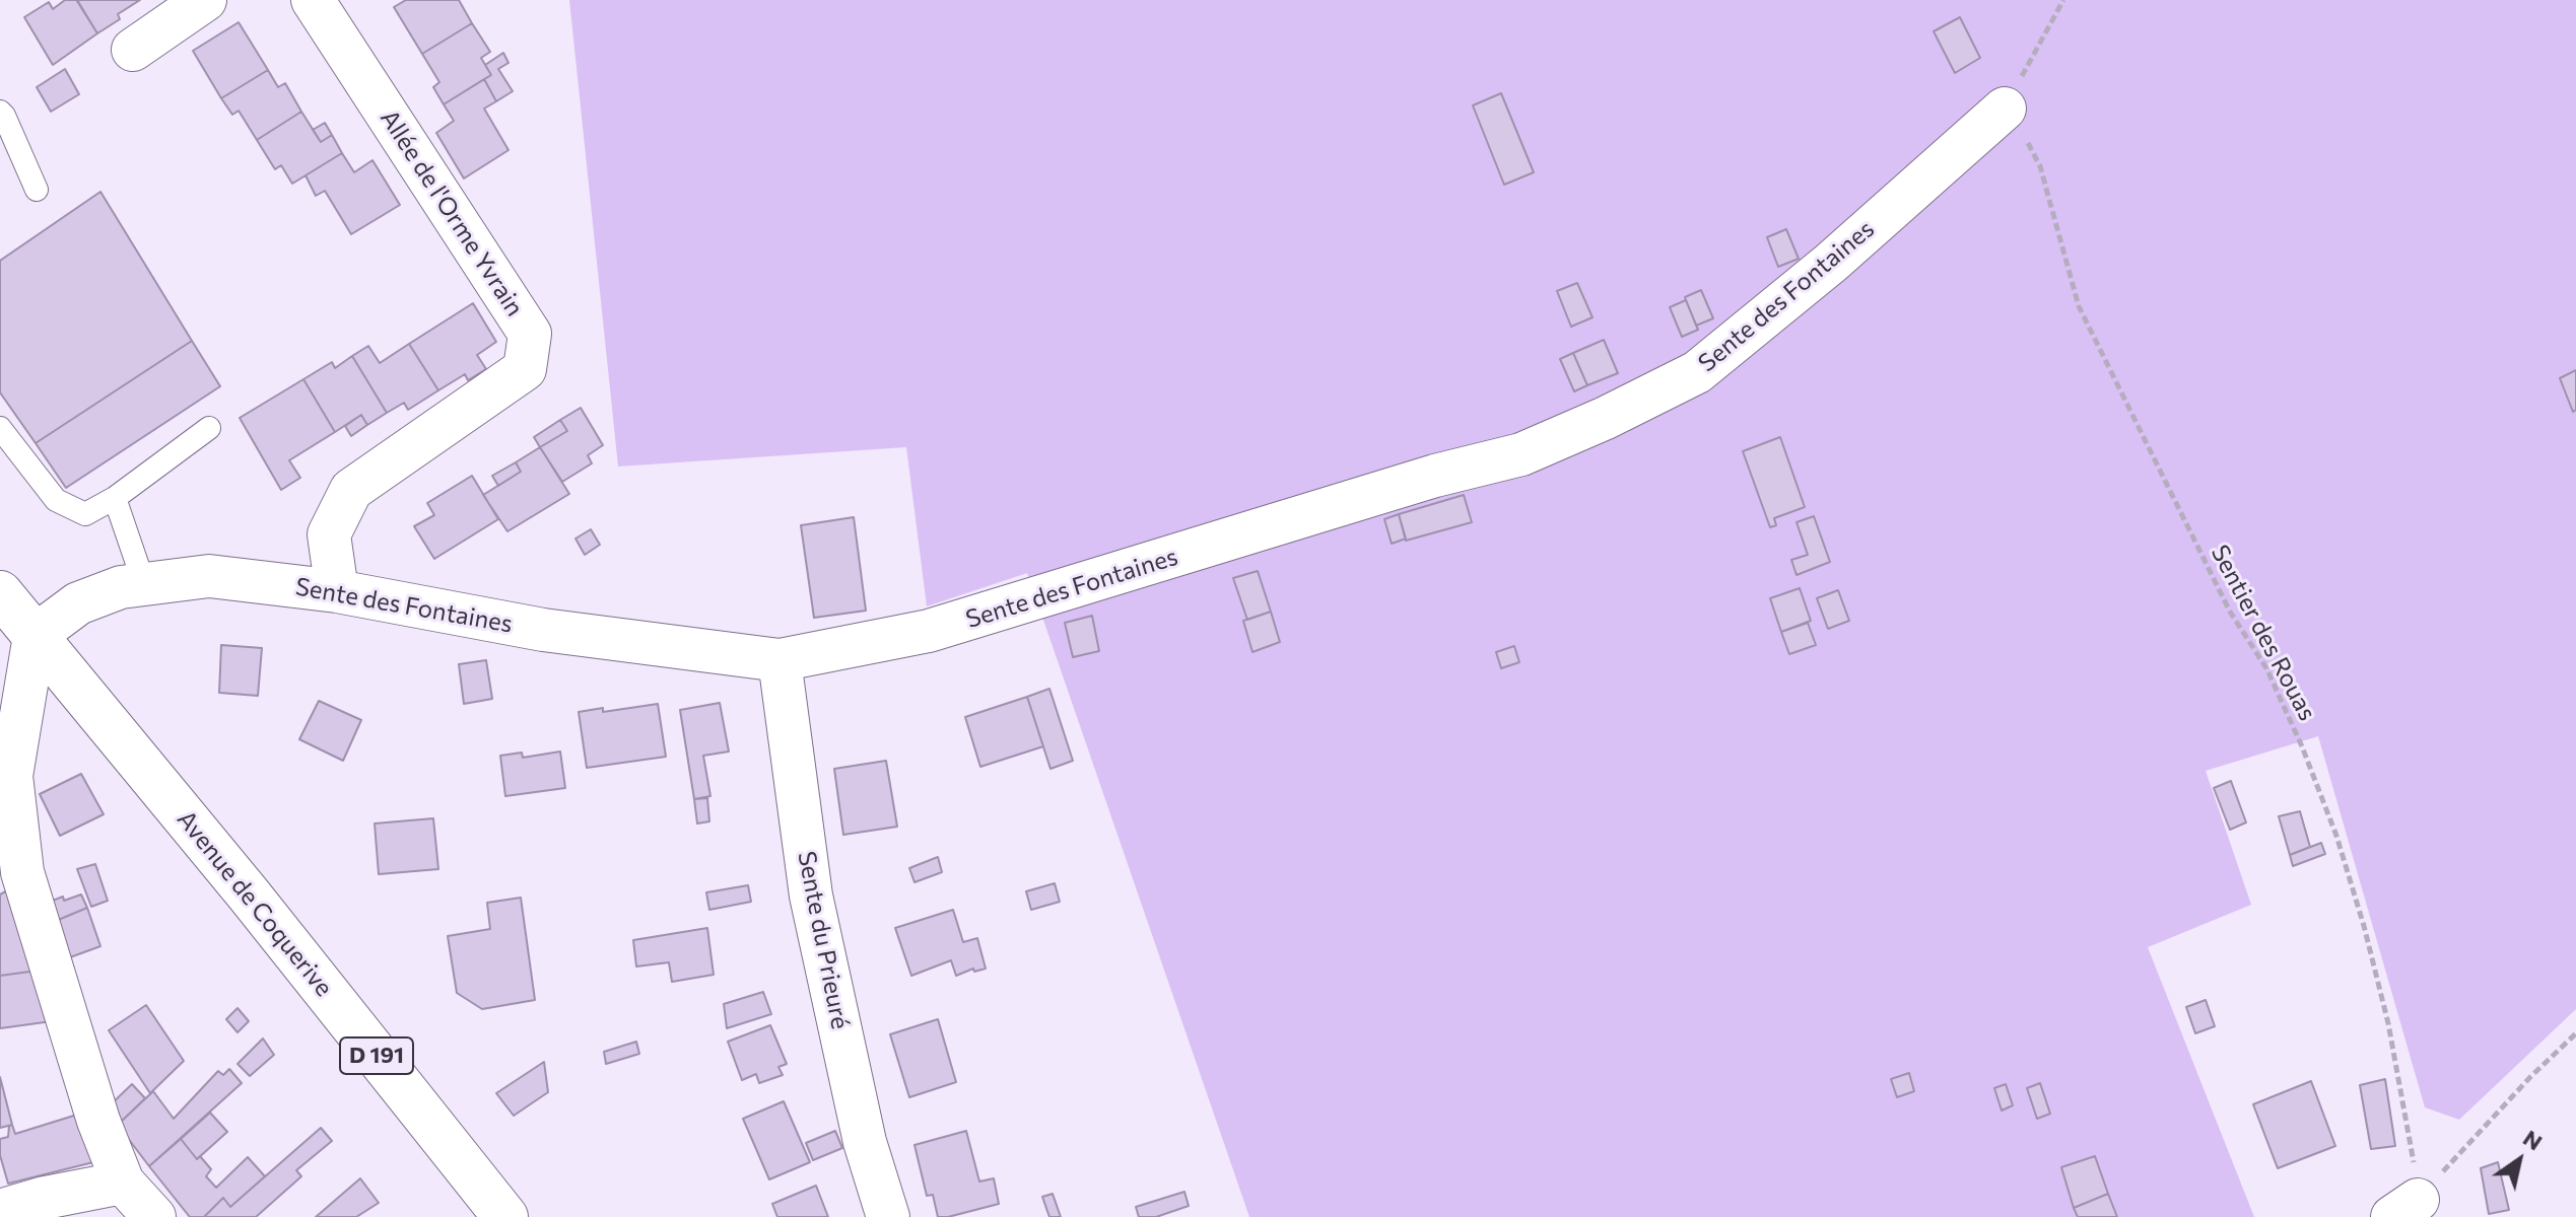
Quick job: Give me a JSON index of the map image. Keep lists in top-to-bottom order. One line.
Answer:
{"streets":{"main road":["Avenue de Coquerive","D 191"],"street":["Allée de l'Orme Yvrain","Sente des Fontaines","Sente du Prieuré"],"path":["Sentier des Rouas"]},"crossings":[["Allée de l'Orme Yvrain","Sente des Fontaines"],["Sente des Fontaines","Sentier des Rouas"],["Sente des Fontaines","Avenue de Coquerive"],["Sente des Fontaines","Sente du Prieuré"]],"north":"top right"}
